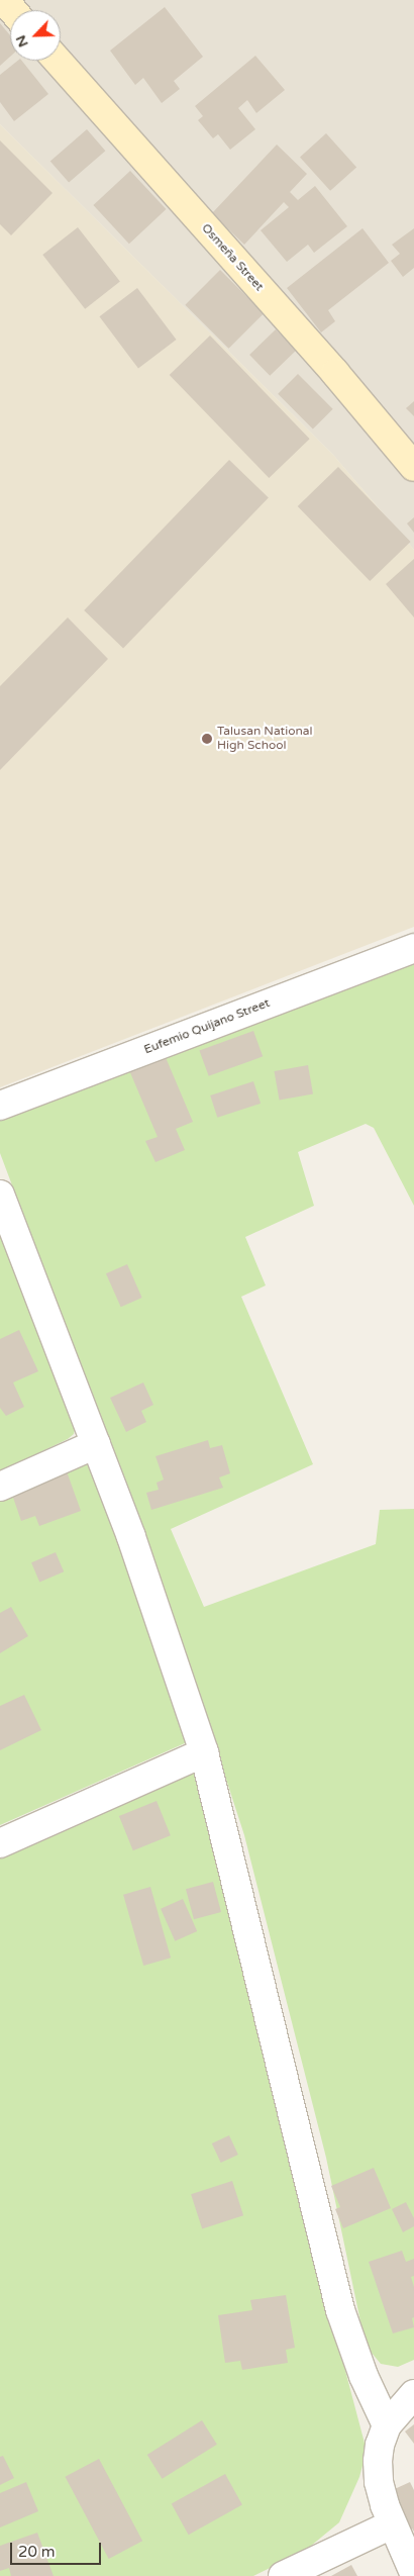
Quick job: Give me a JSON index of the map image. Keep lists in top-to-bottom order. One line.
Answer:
{"streets":{"main road":["Osmeña Street"],"street":["Eufemio Quijano Street"]},"places":["Talusan National High School"],"scale_bar":"20 m","north":"bottom left"}
